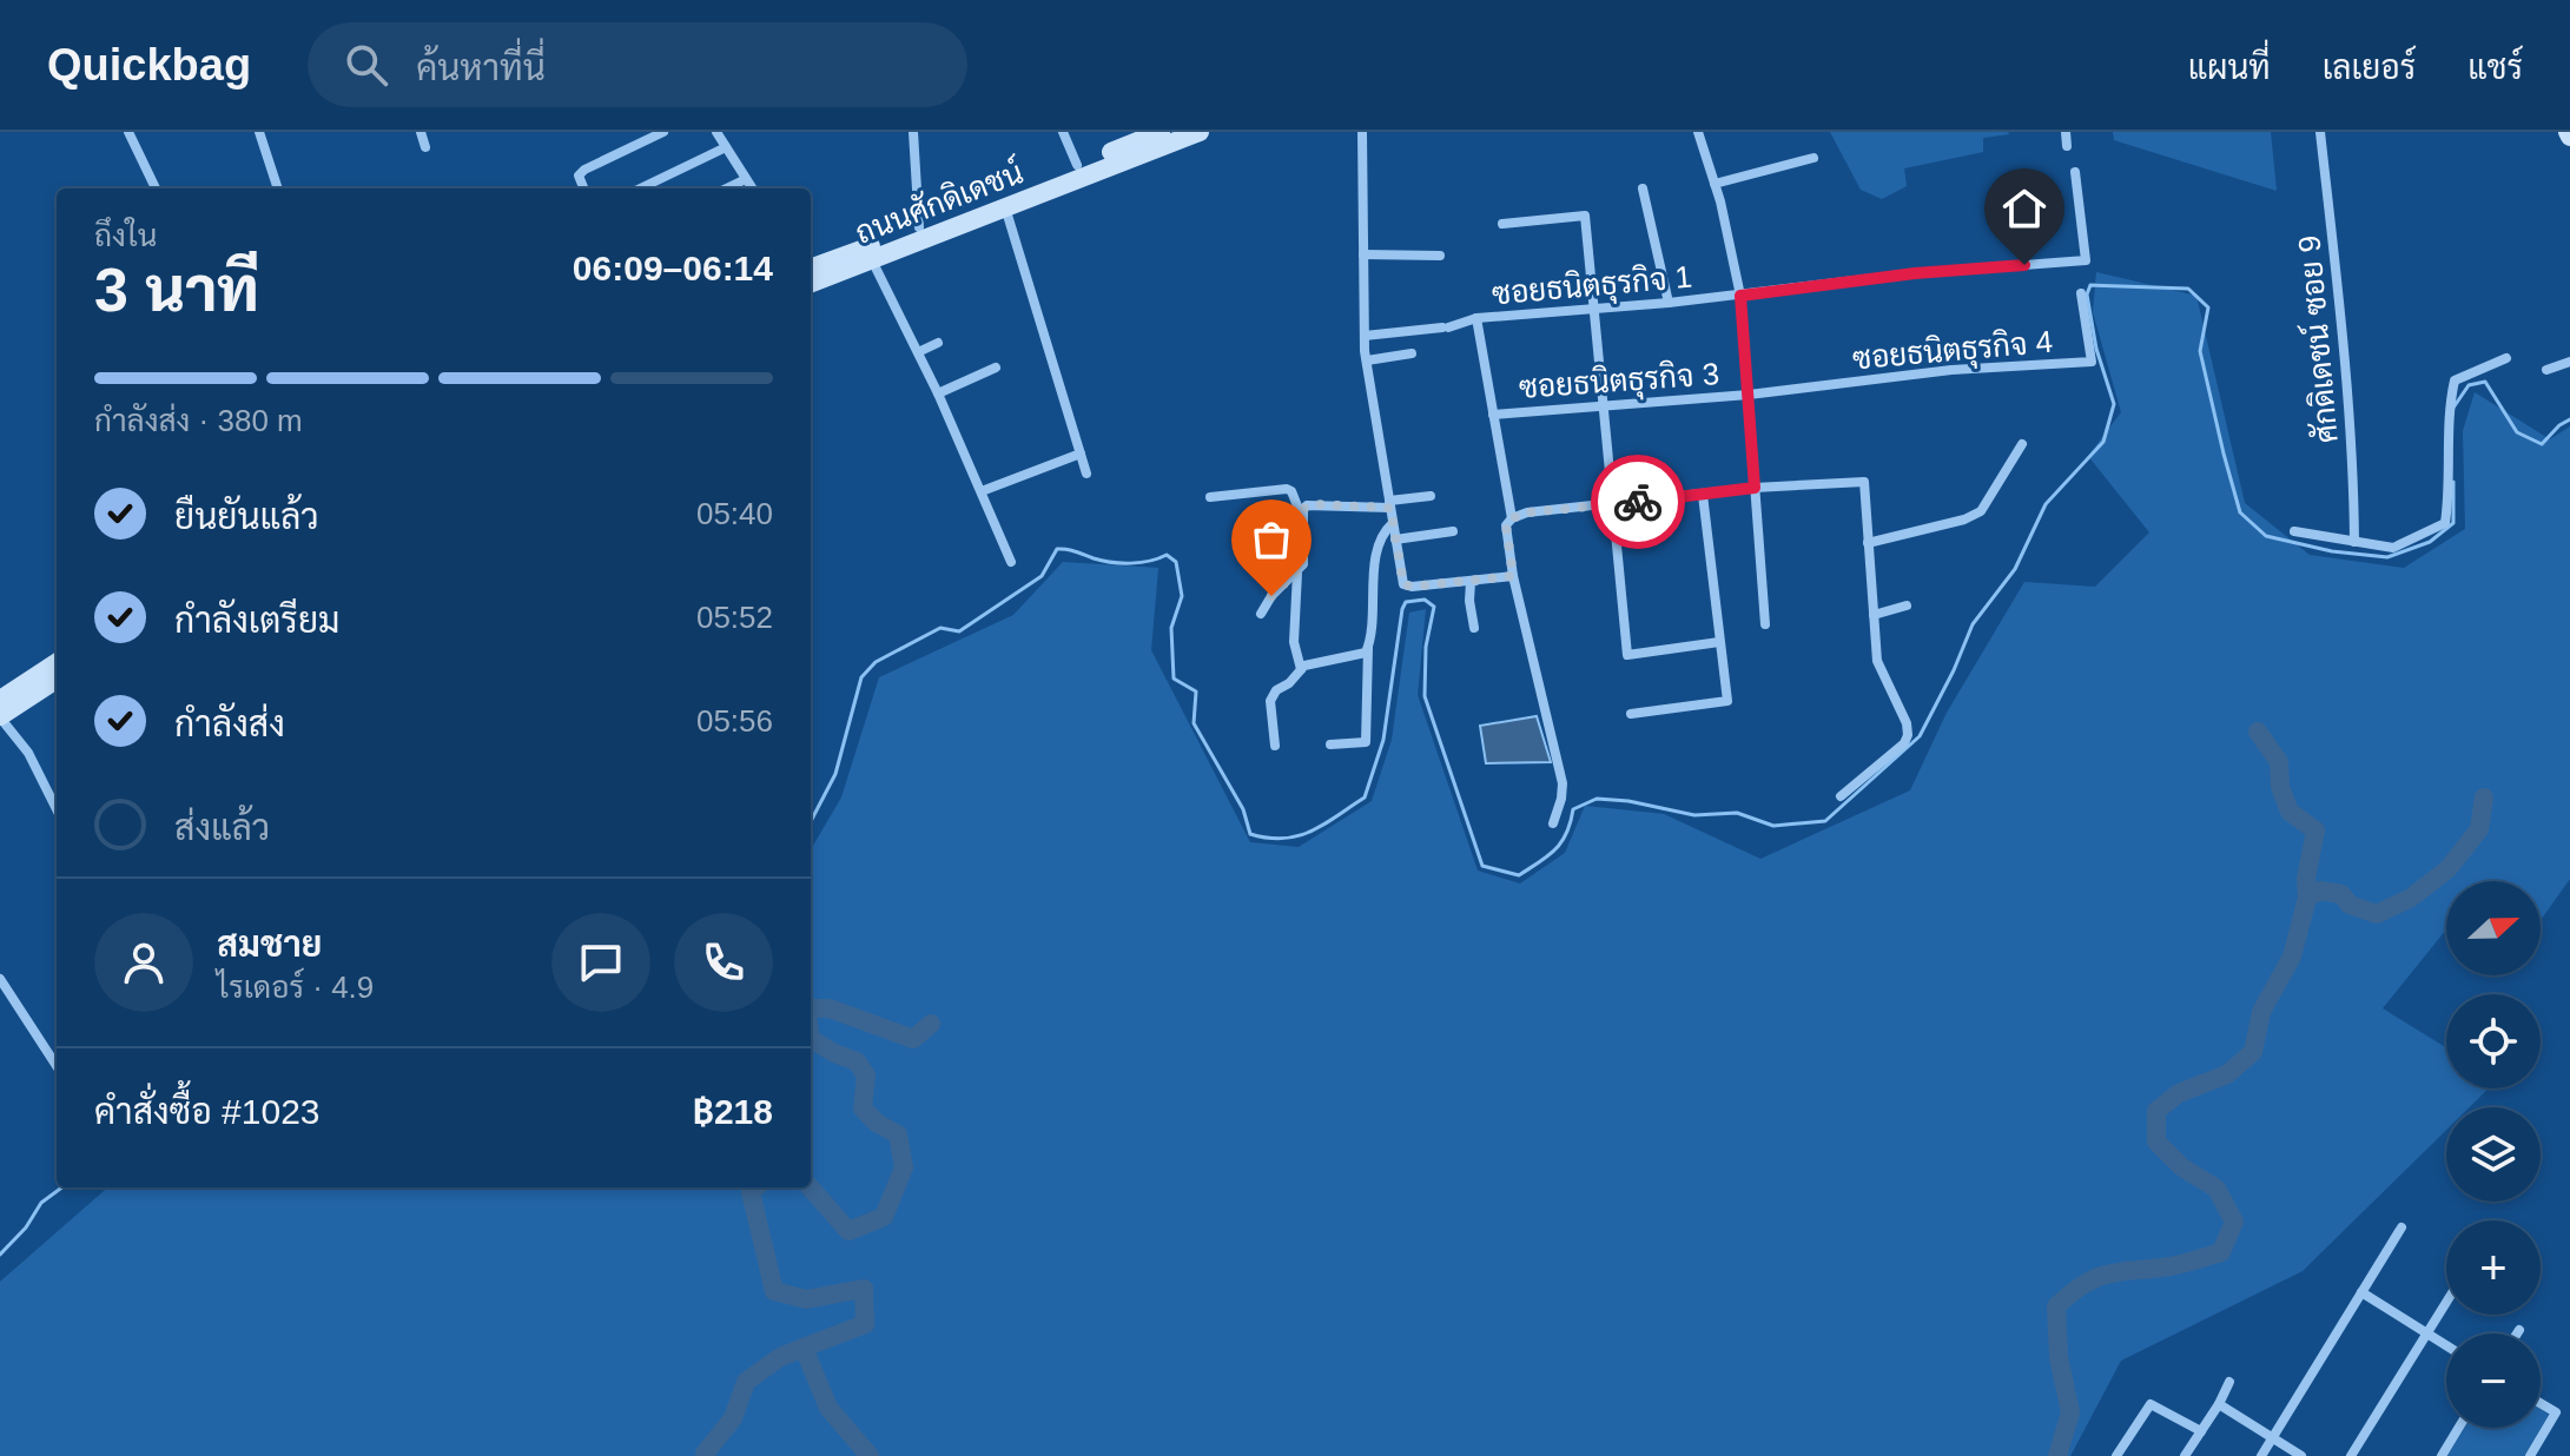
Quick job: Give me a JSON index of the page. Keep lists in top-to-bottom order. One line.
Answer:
{"streets":{"main road":["ถนนศักดิเดชน์"],"street":["ซอยธนิตธุรกิจ 1","ศักดิเดชน์ ซอย 9","ซอยธนิตธุรกิจ 4","ซอยธนิตธุรกิจ 3"]},"crossings":[["ซอยธนิตธุรกิจ 4","ซอยธนิตธุรกิจ 3"]],"north":"right","page":{"header":"Quickbag","search":"ค้นหาที่นี่","nav":["แผนที่","เลเยอร์","แชร์"],"heading":["3 นาที","ถึงใน","06:09–06:14"],"panel":["สมชาย","ไรเดอร์ · 4.9","คำสั่งซื้อ #1023","฿218"],"bar":"กำลังส่ง · 380 m","list":[["ยืนยันแล้ว","05:40"],["กำลังเตรียม","05:52"],["กำลังส่ง","05:56"],"ส่งแล้ว"],"map_buttons":["+","−"]}}
